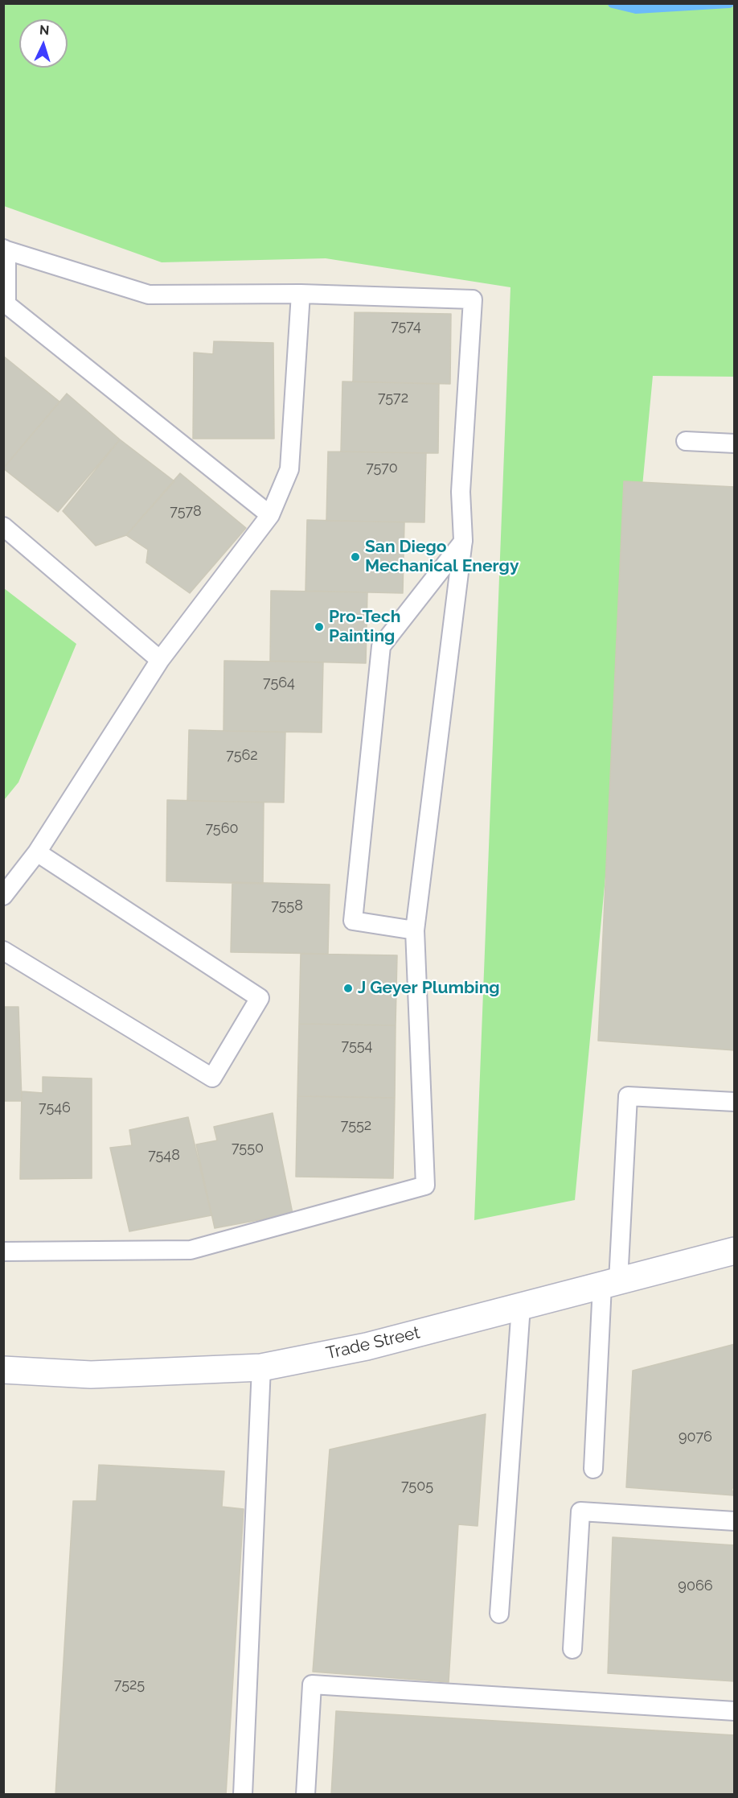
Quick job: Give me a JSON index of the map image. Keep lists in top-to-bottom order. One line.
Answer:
{"streets":{"street":["Trade Street"]},"places":["San Diego Mechanical Energy","Pro-Tech Painting","J Geyer Plumbing"],"house_numbers":["7574","7572","7570","7578","7564","7562","7560","7558","7554","7546","7552","7550","7548","9076","7505","9066","7525"],"north":"top"}
